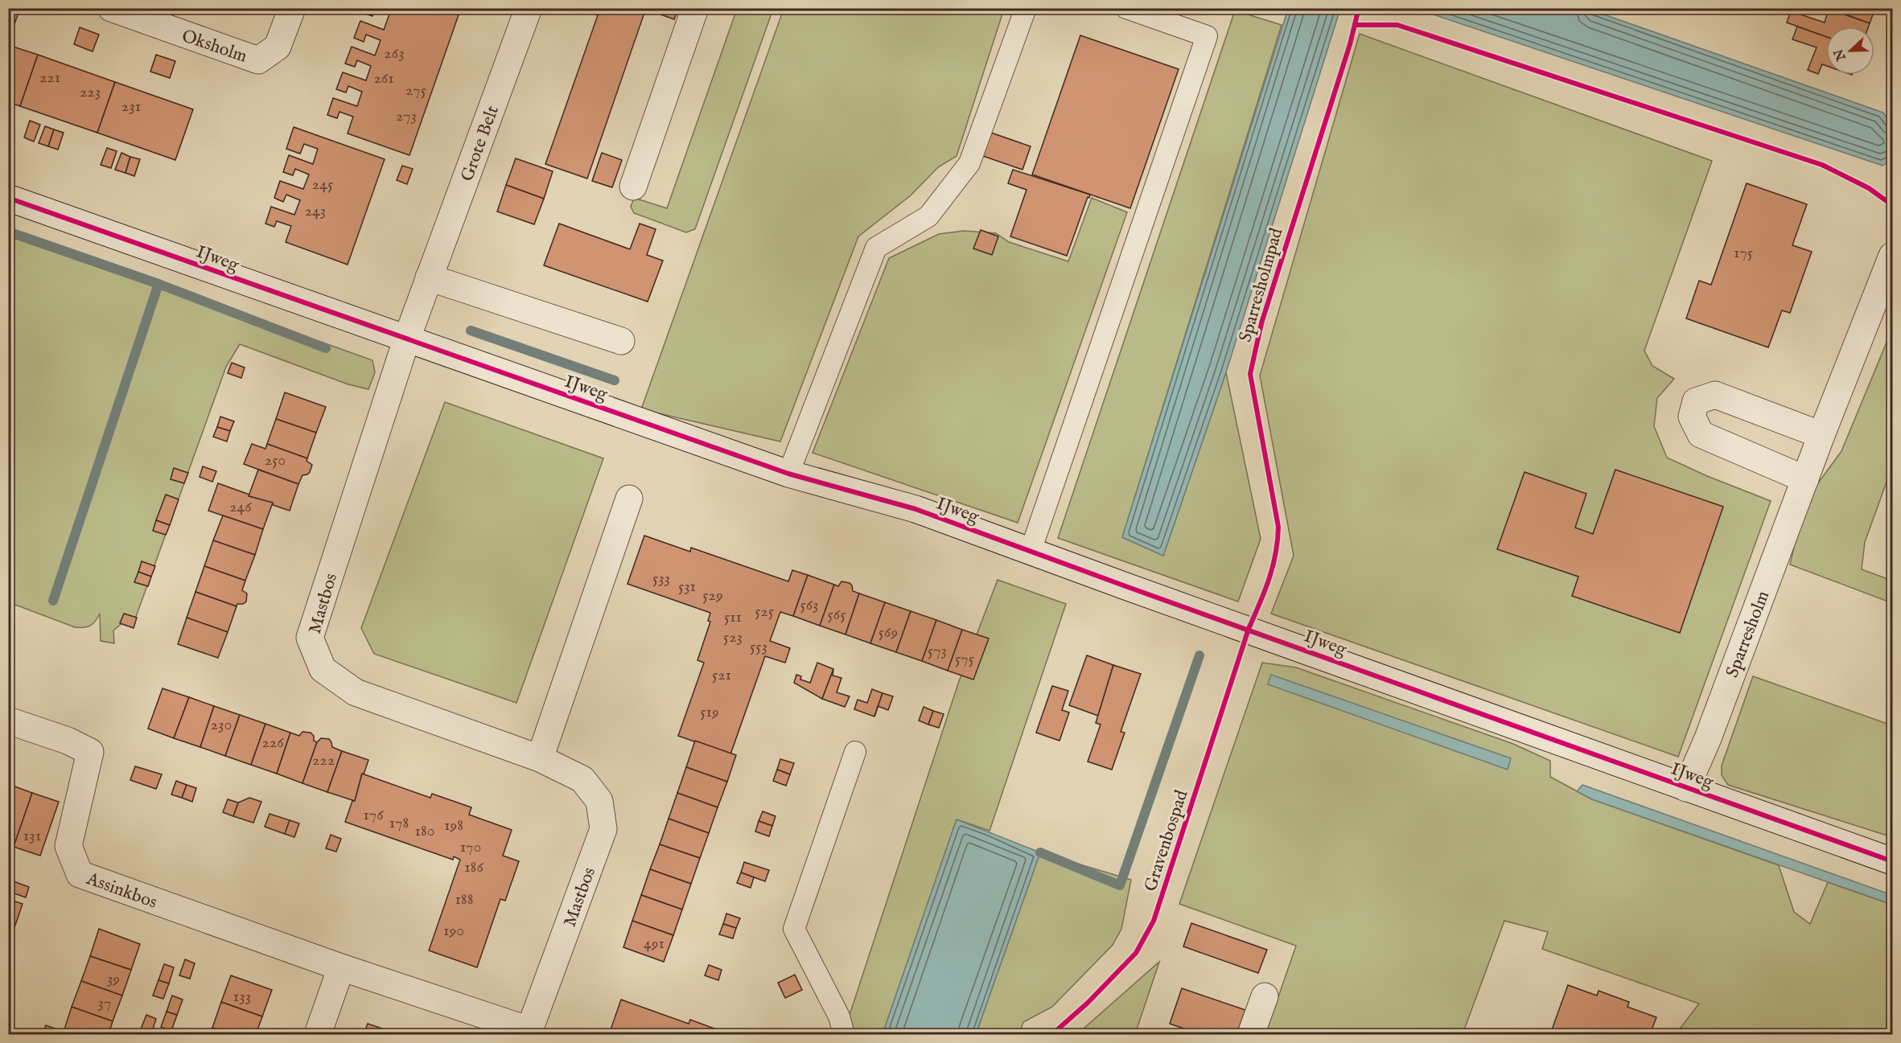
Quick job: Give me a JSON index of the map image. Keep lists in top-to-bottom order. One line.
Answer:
{"streets":{"street":["Oksholm","Grote Belt","IJweg","Mastbos","Sparresholm","Assinkbos"],"cycle path":["Sparresholmpad"]},"crossings":[["Grote Belt","IJweg"],["Grote Belt","Mastbos"],["IJweg","Mastbos"],["IJweg","Sparresholm"],["Mastbos","Assinkbos"]],"house_numbers":["263","221","261","275","223","231","273","245","243","175","250","246","533","531","529","563","525","565","511","569","523","553","573","575","521","519","230","226","222","176","178","198","180","131","170","186","188","190","491","39","133","37"],"north":"left"}
